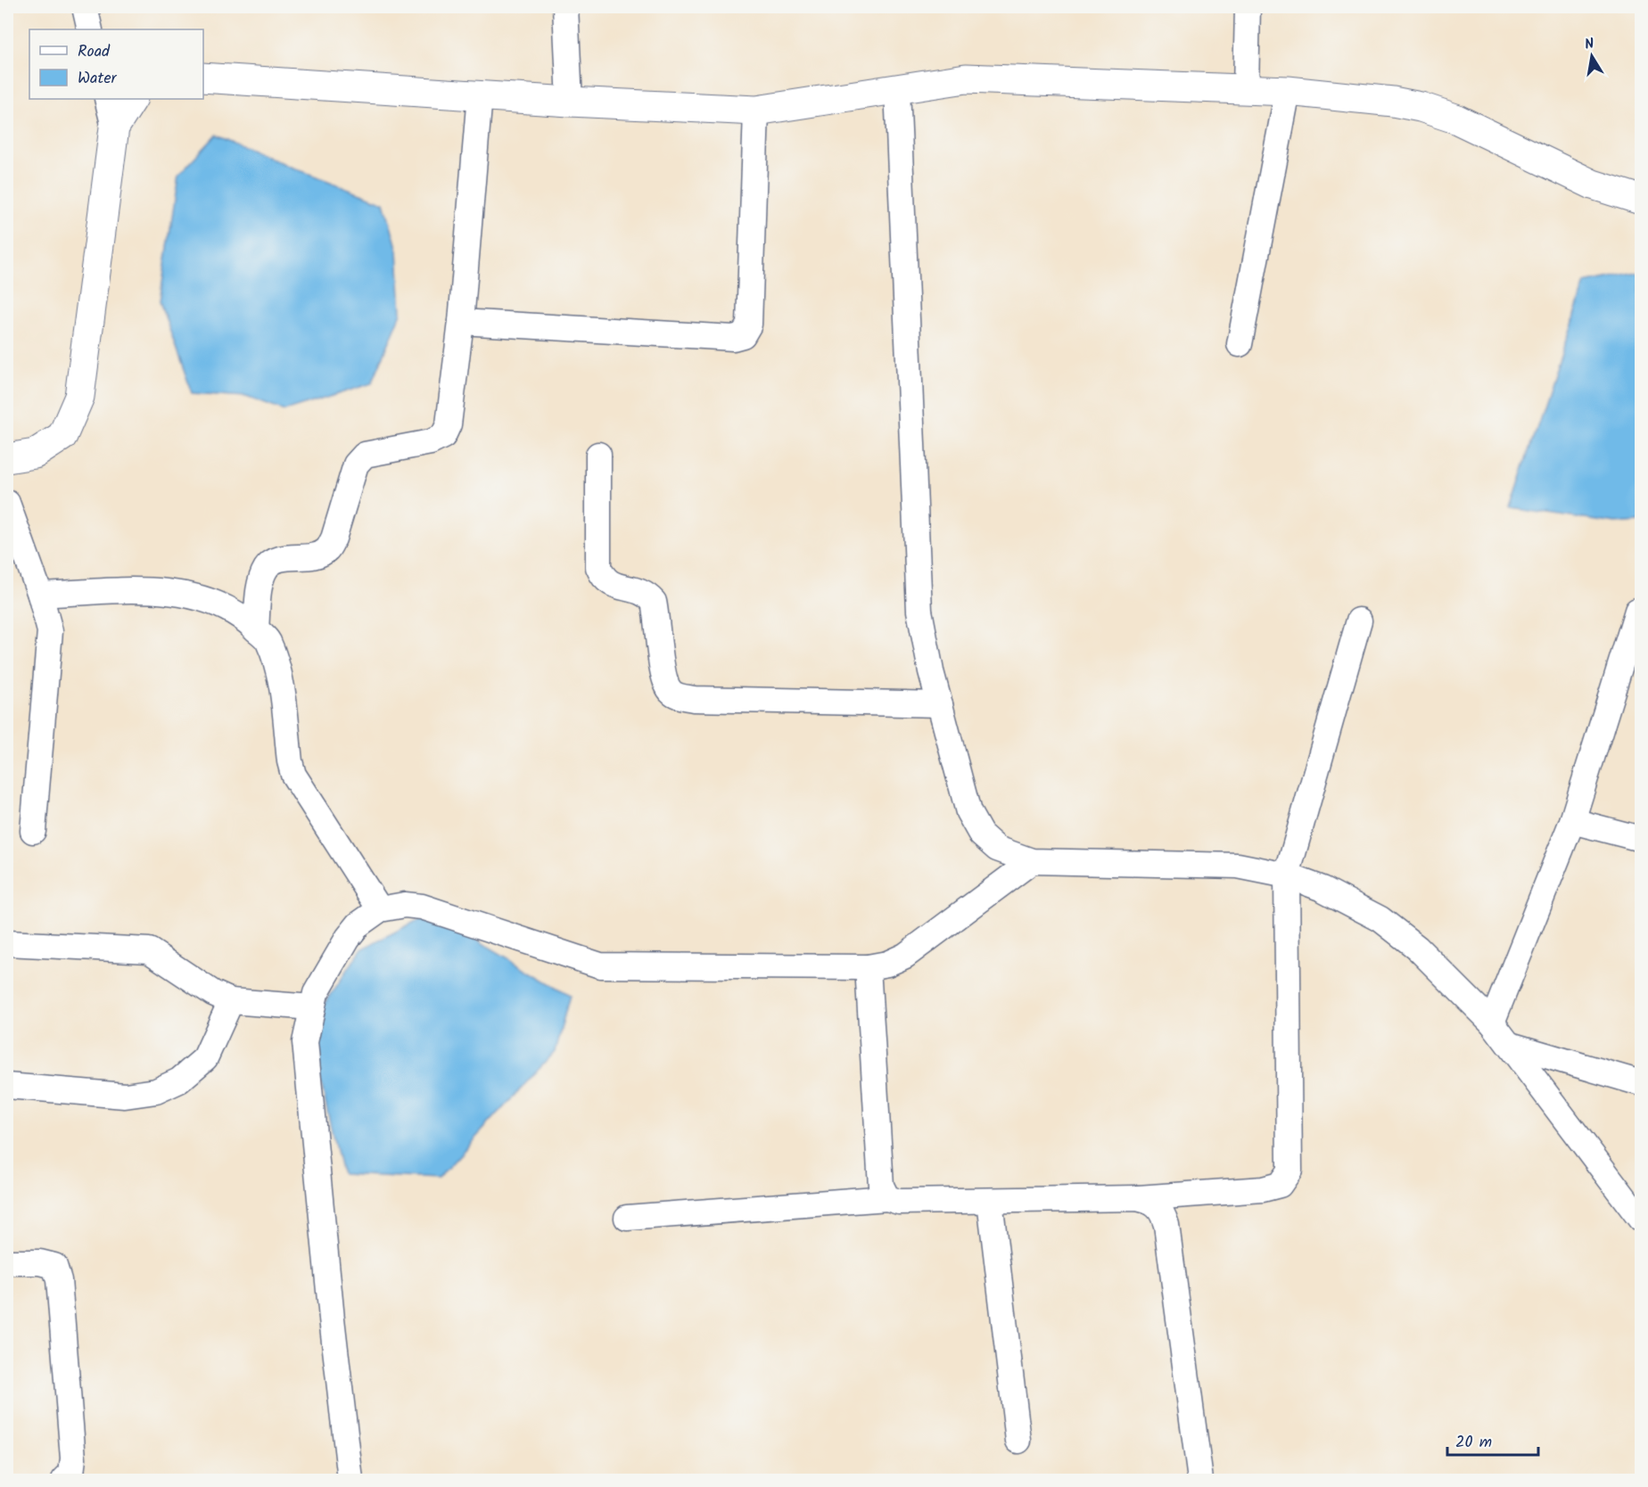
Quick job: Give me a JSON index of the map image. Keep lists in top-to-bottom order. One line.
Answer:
{"legend":["Road","Water"],"scale_bar":"20 m","north":"top"}
